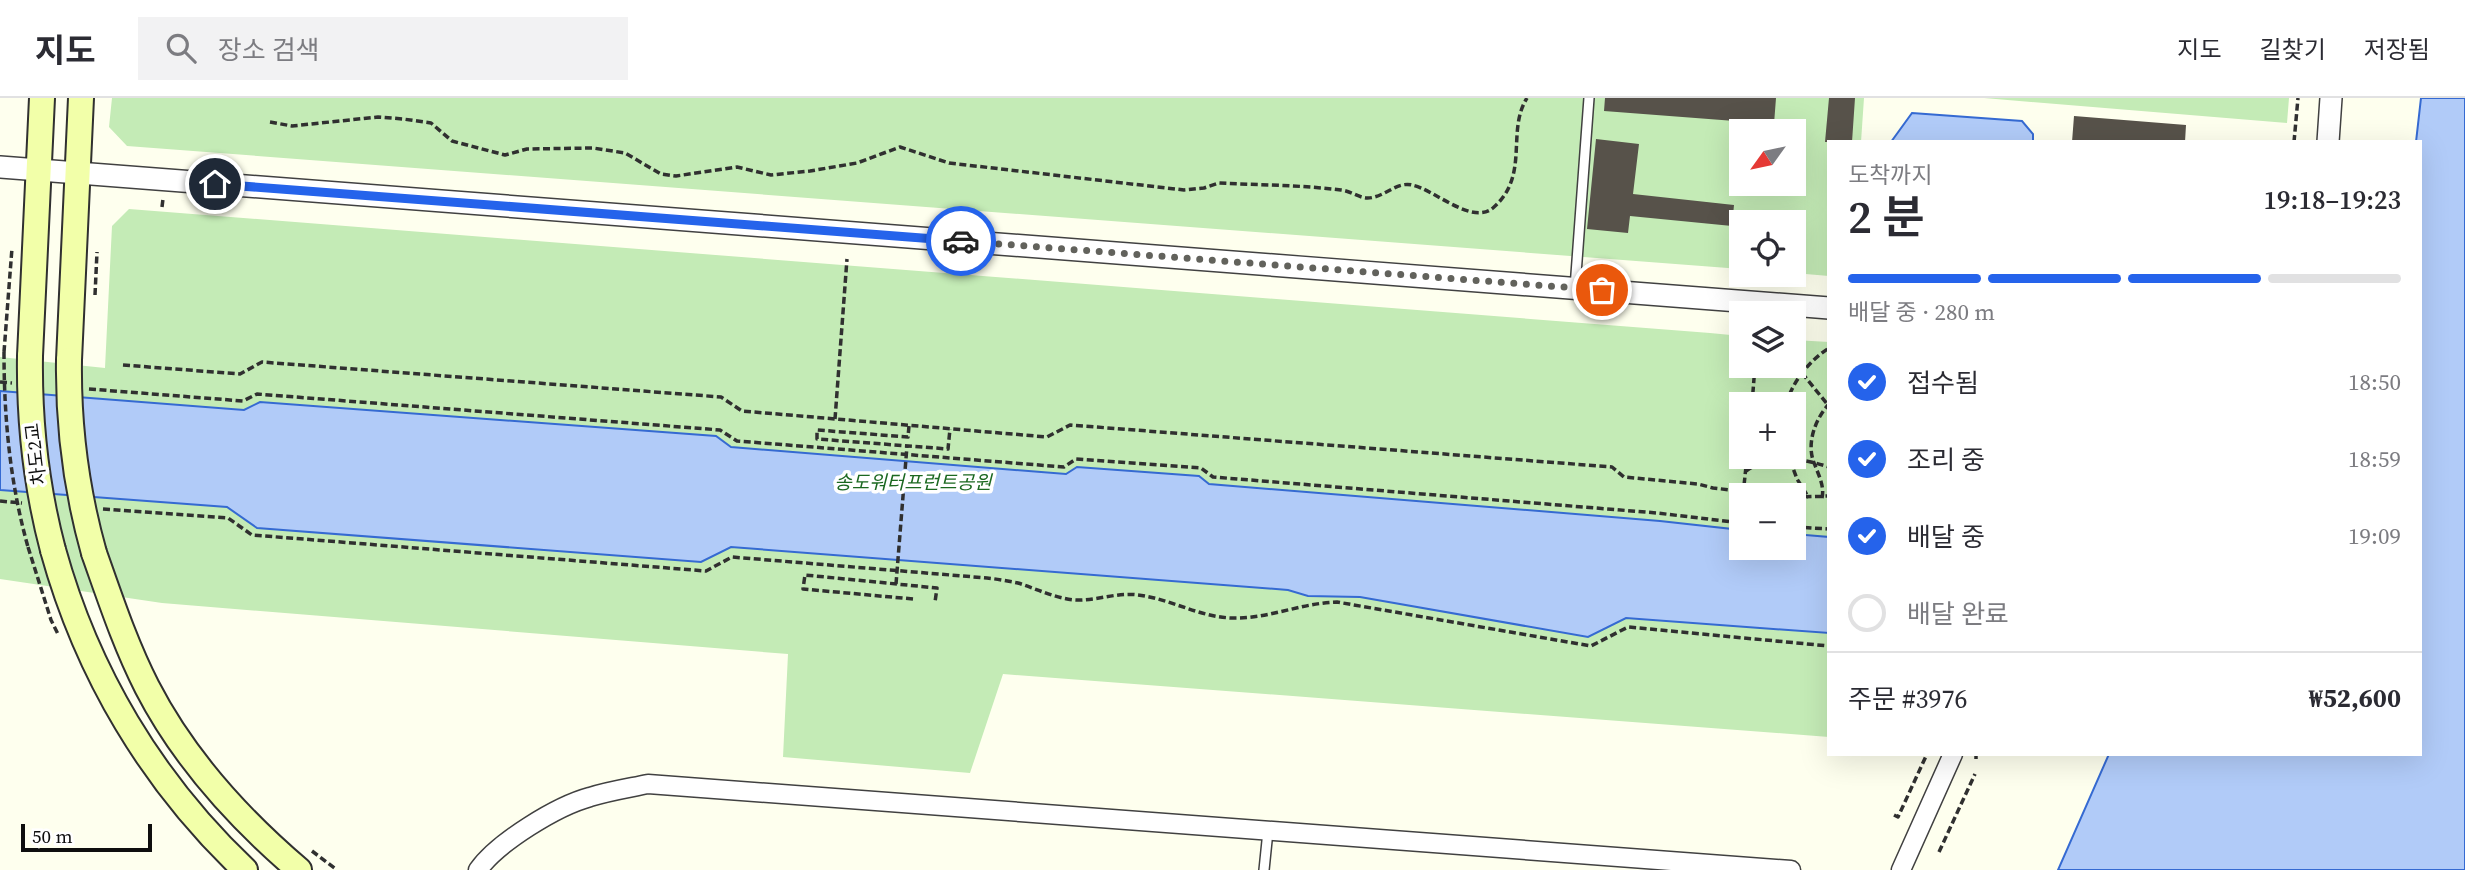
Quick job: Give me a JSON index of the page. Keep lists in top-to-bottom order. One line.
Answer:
{"streets":{"main road":["차도2교"]},"parks":["송도워터프런트공원"],"scale_bar":"50 m","north":"bottom left","page":{"header":"지도","search":"장소 검색","nav":["지도","길찾기","저장됨"],"map_buttons":["+","−"],"heading":["2 분","도착까지","19:18–19:23"],"panel":["주문 #3976","₩52,600"],"bar":"배달 중 · 280 m","list":[["접수됨","18:50"],["조리 중","18:59"],["배달 중","19:09"],"배달 완료"],"scale":"50 m"}}
